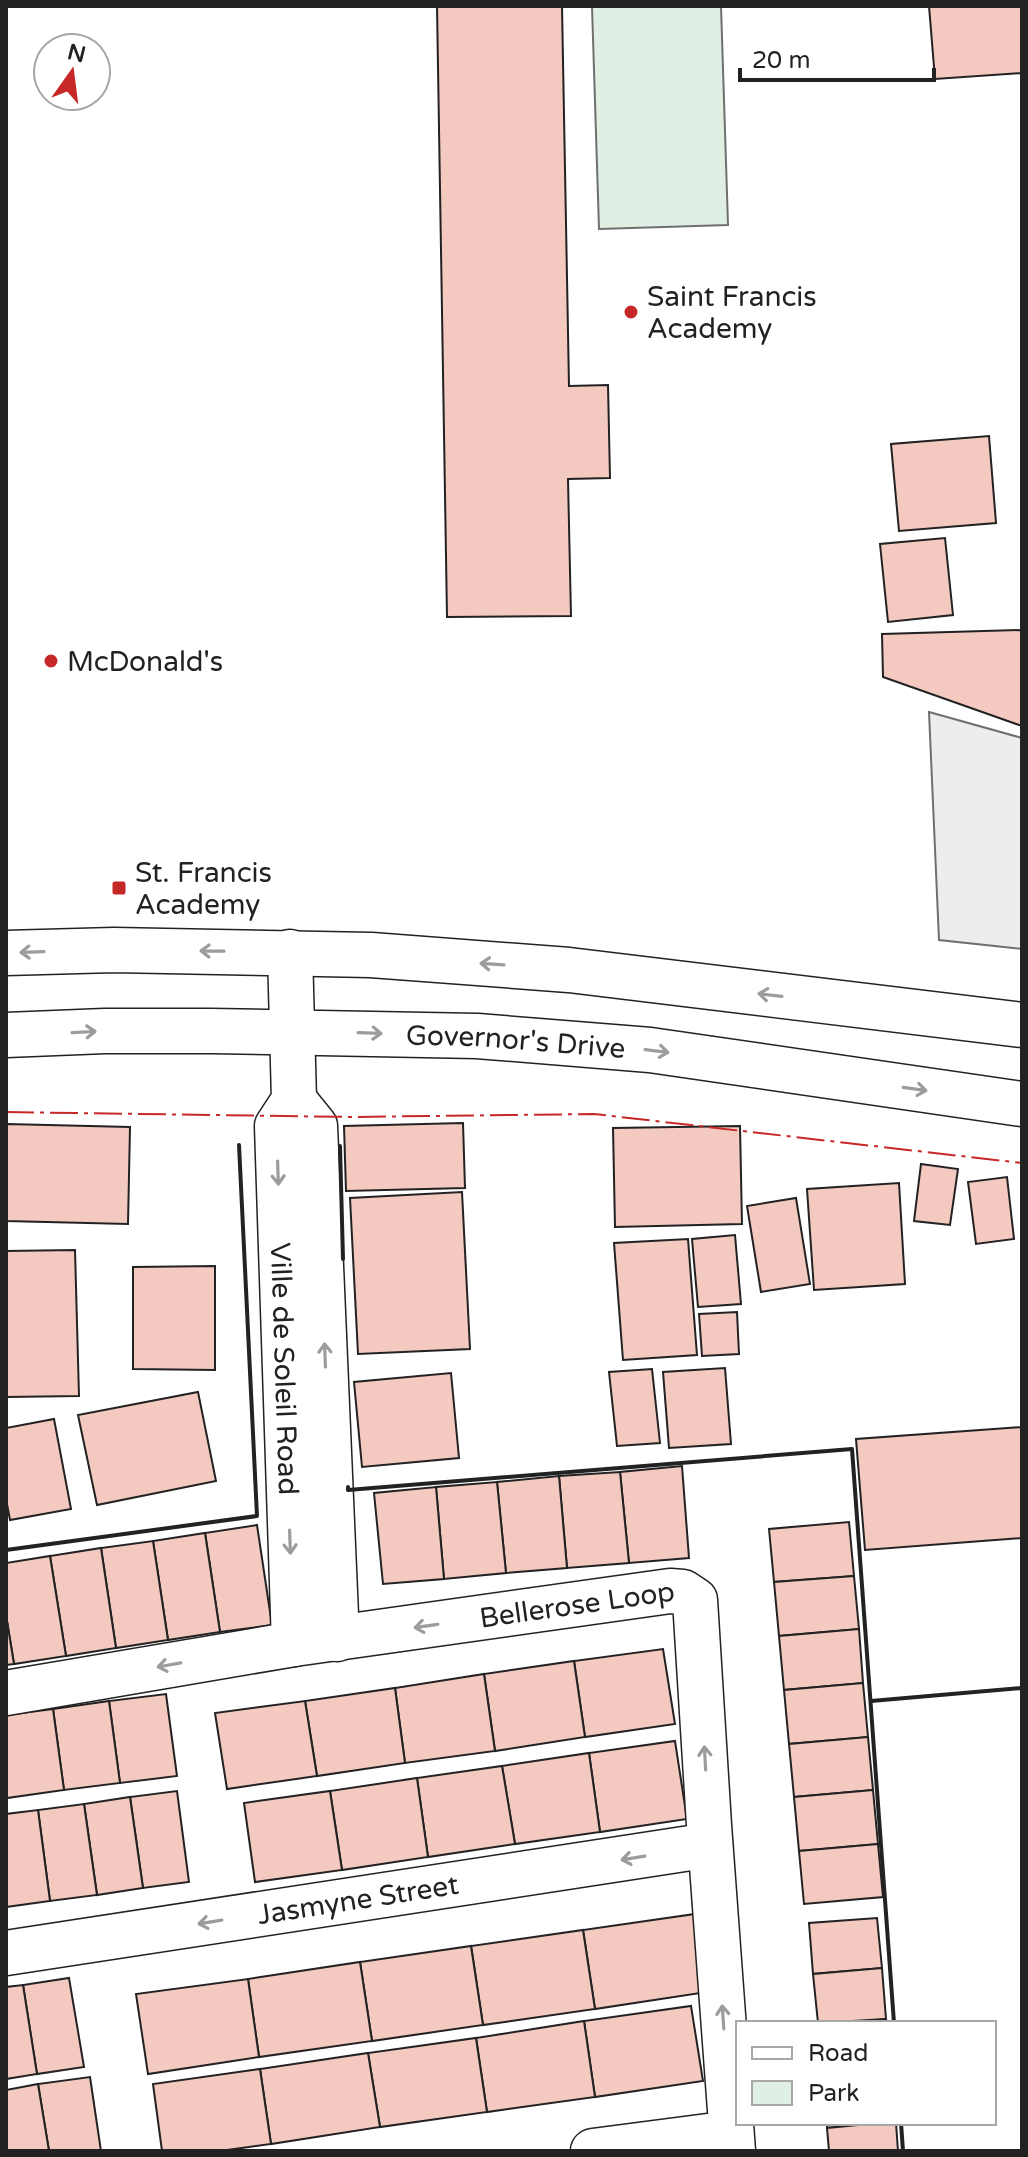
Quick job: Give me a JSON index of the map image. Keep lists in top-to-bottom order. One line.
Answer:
{"streets":{"street":["Governor's Drive","Ville de Soleil Road","Bellerose Loop","Jasmyne Street"]},"crossings":[["Governor's Drive","Ville de Soleil Road"],["Ville de Soleil Road","Bellerose Loop"],["Bellerose Loop","Jasmyne Street"]],"one_way":["Jasmyne Street"],"places":{"other":["Saint Francis Academy","McDonald's"],"transit":["St. Francis Academy"]},"legend":["Road","Park"],"scale_bar":"20 m","north":"top"}
